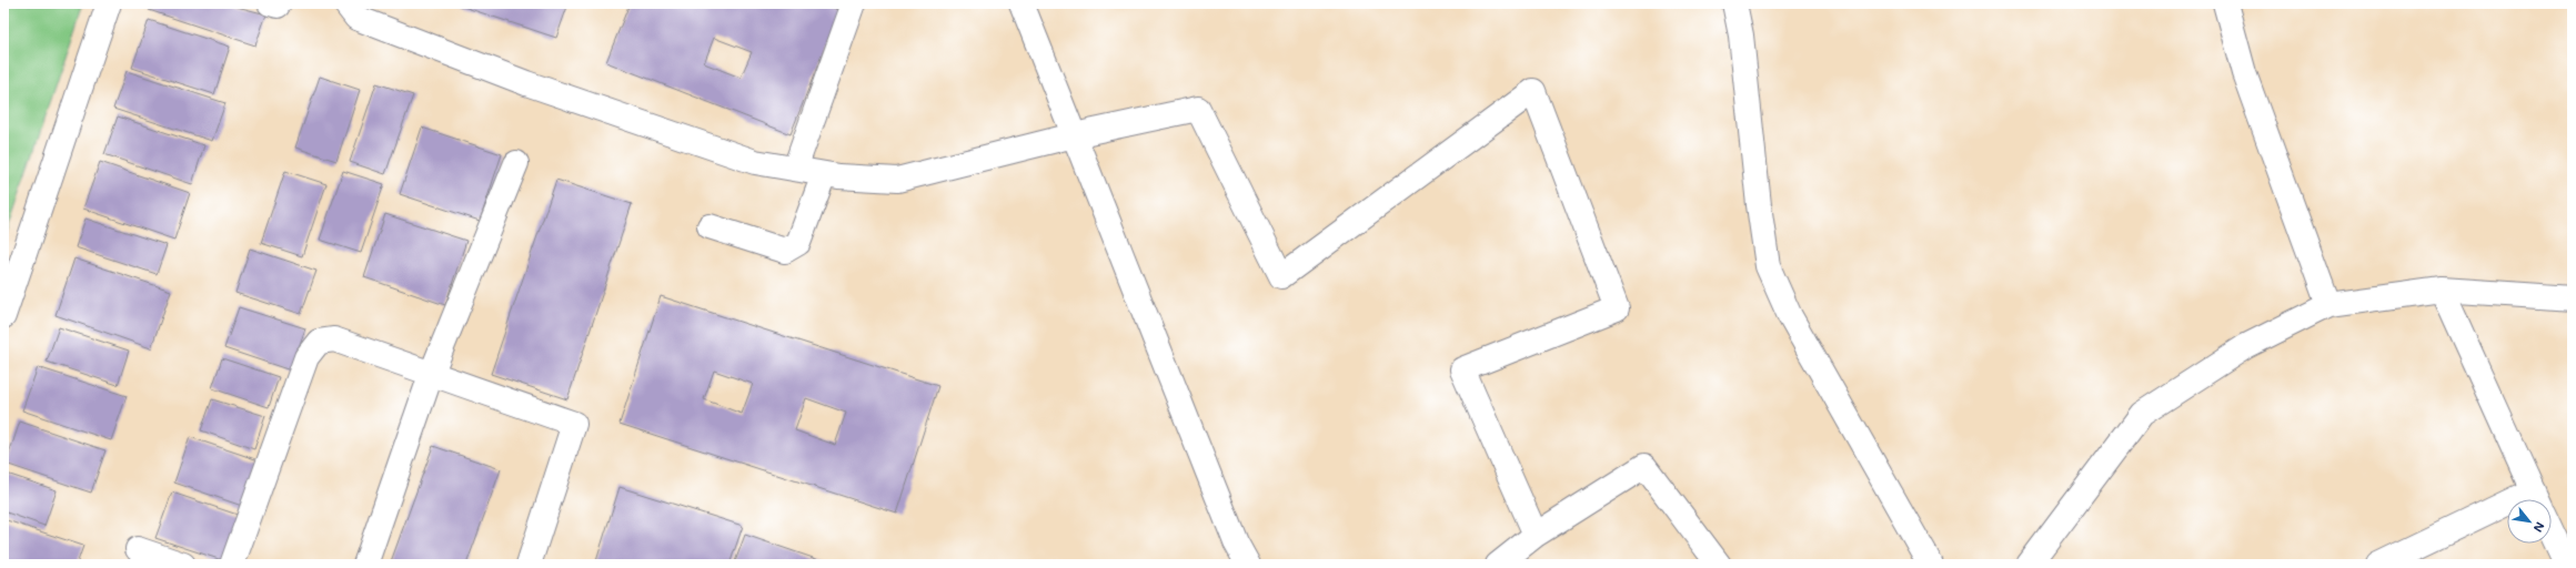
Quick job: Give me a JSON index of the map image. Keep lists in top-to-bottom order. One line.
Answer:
{"north":"bottom right"}
